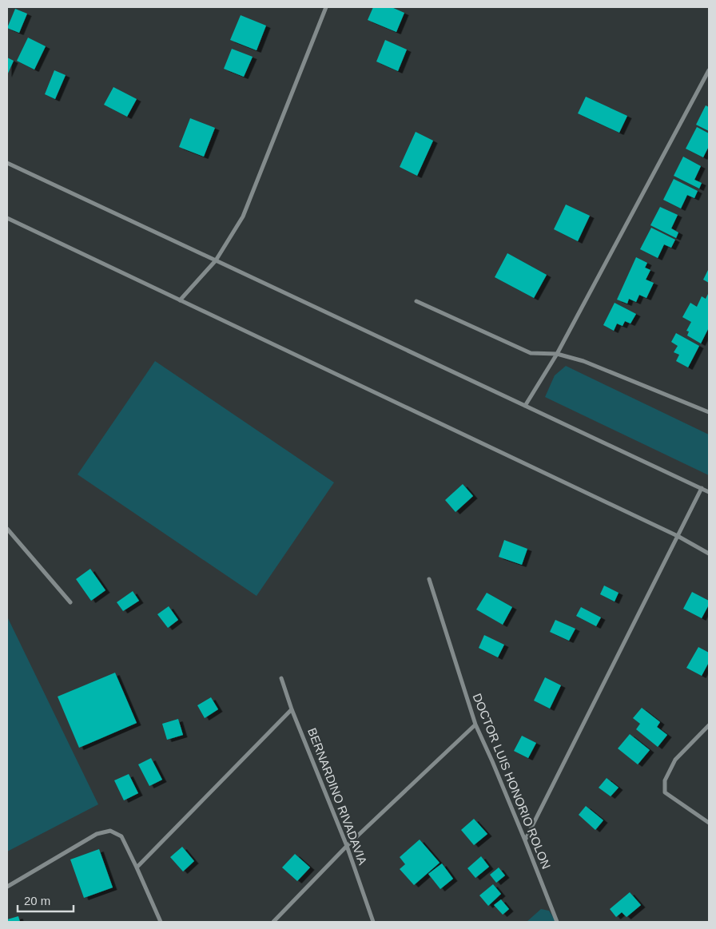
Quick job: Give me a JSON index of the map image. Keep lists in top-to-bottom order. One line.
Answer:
{"streets":{"street":["DOCTOR LUIS HONORIO ROLON","BERNARDINO RIVADAVIA"]},"scale_bar":"20 m"}
